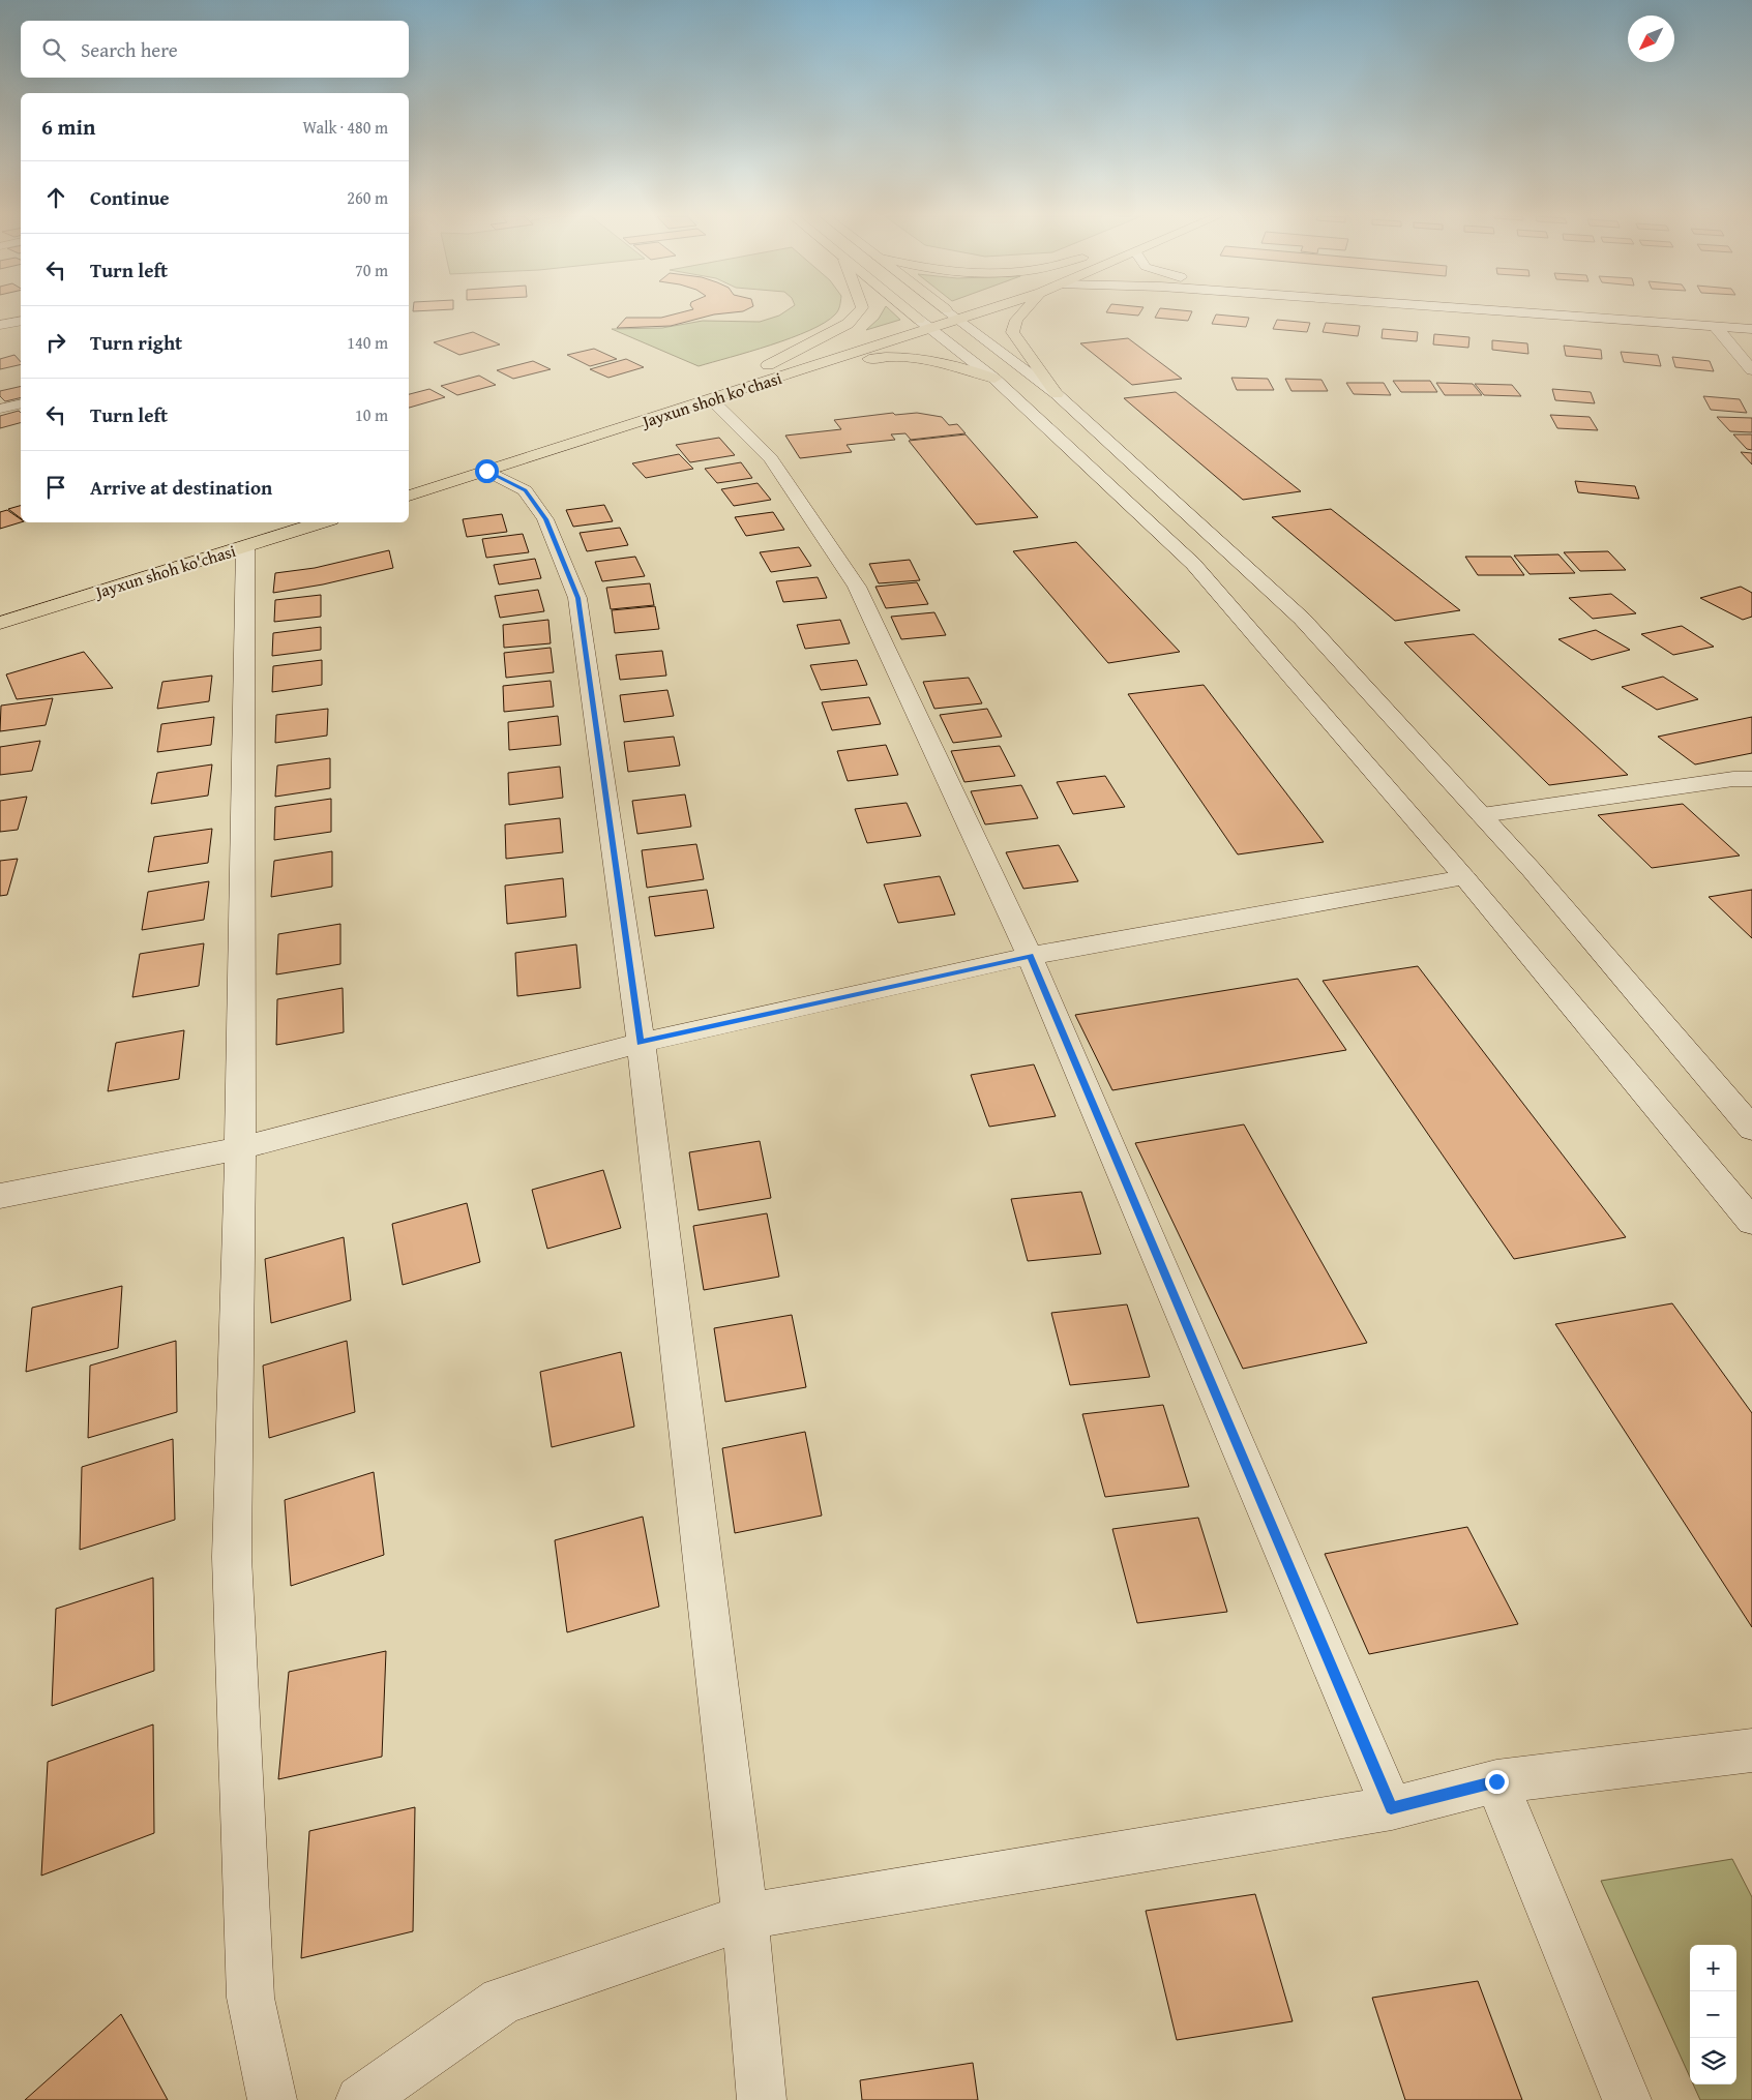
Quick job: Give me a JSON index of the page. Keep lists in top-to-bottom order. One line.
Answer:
{"streets":{"main road":["Jayxun shoh ko'chasi"]},"north":"bottom left","page":{"search":"Search here","heading":["6 min","Walk · 480 m"],"list":[["Continue","260 m"],["Turn left","70 m"],["Turn right","140 m"],["Turn left","10 m"],"Arrive at destination"],"map_buttons":["+","−"]}}
